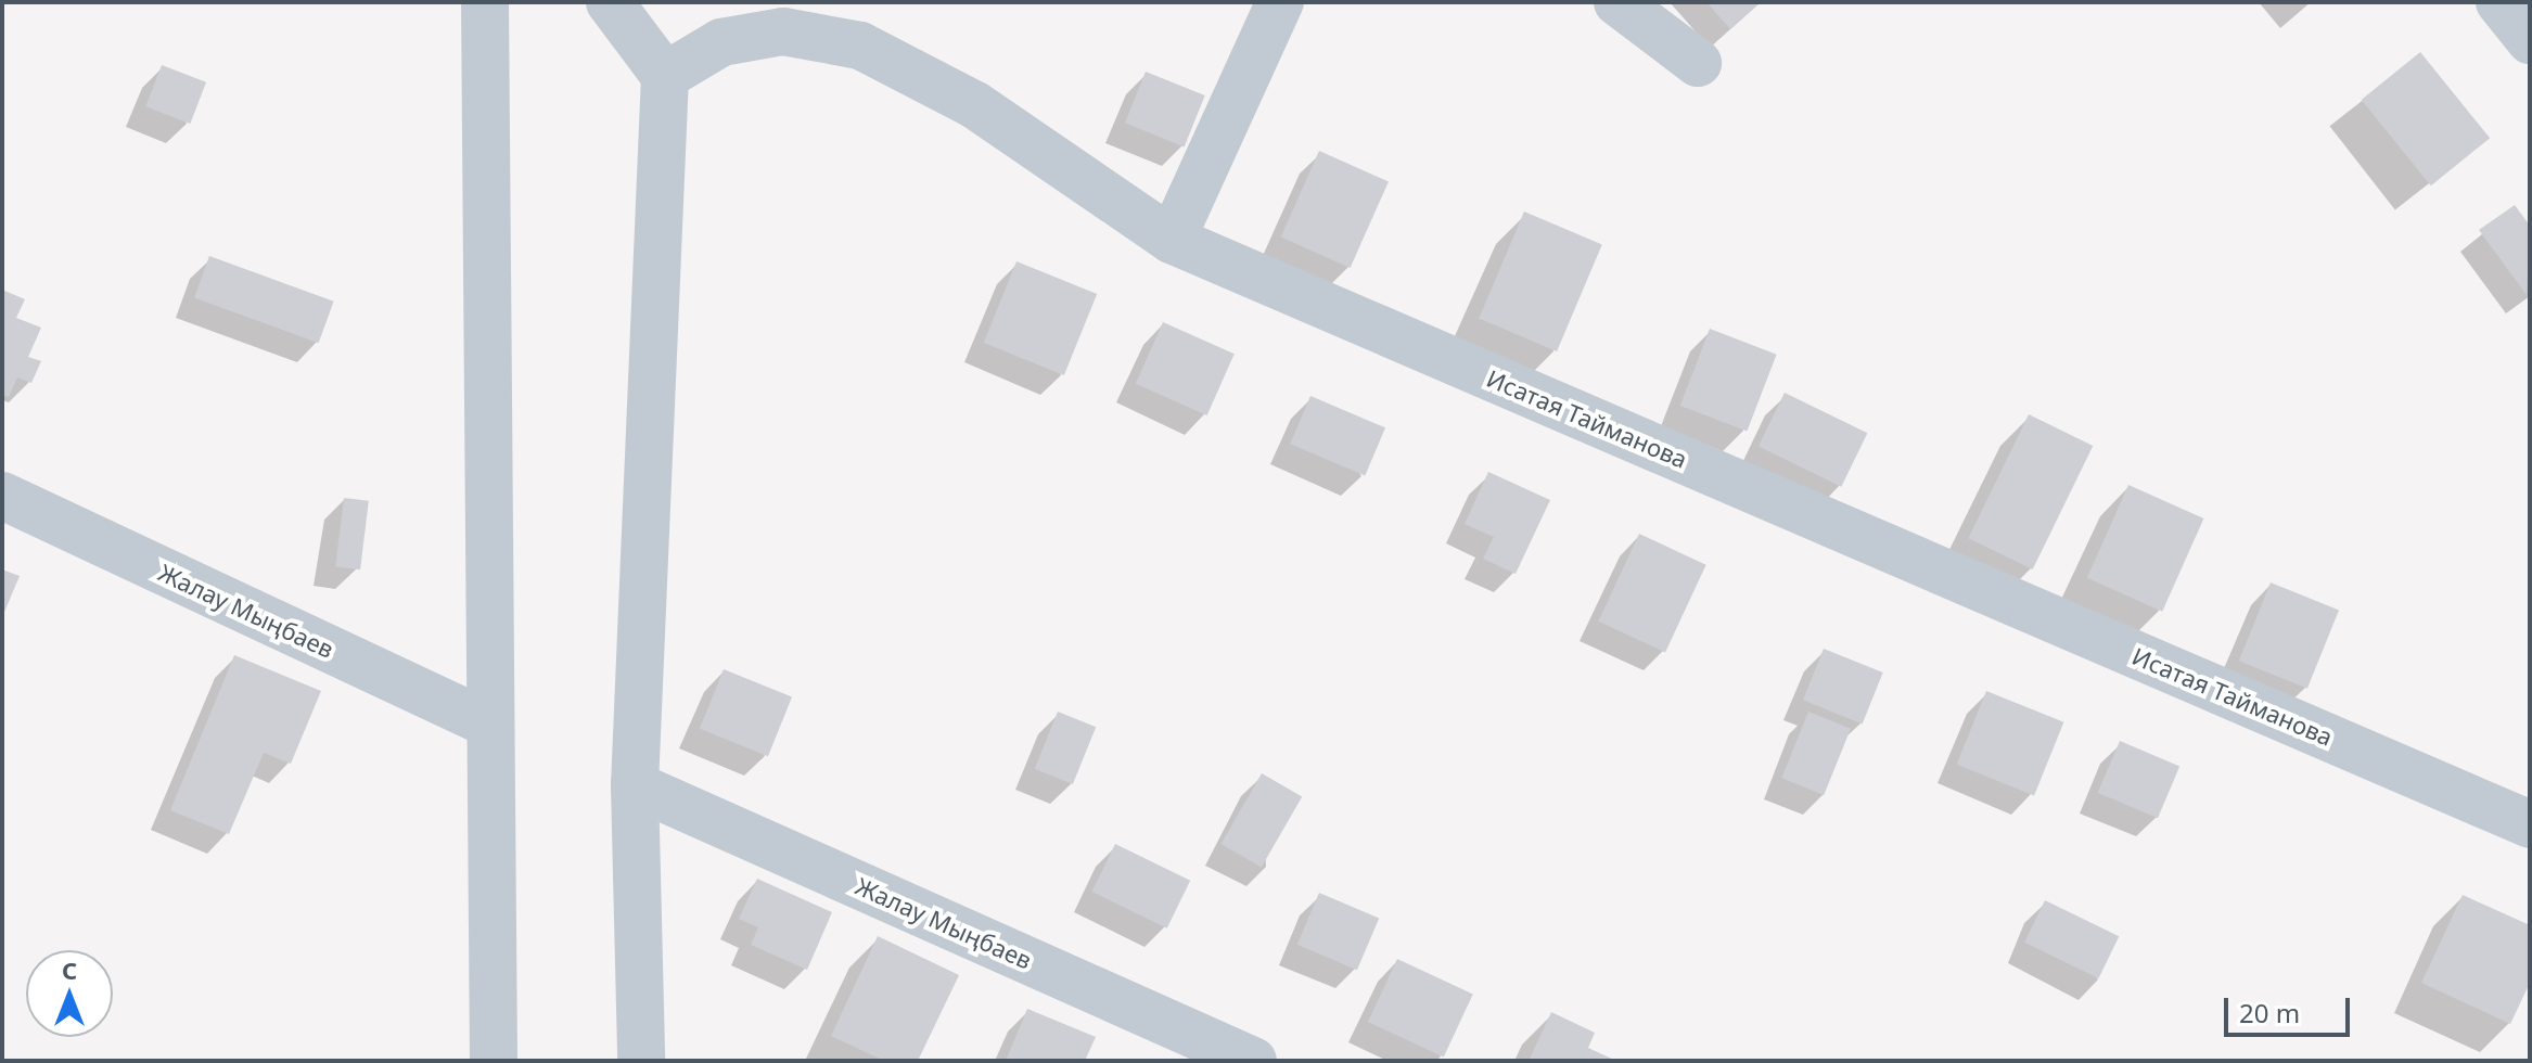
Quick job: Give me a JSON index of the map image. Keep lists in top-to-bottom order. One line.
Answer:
{"streets":{"street":["Исатая Тайманова","Жалау Мыңбаев"]},"scale_bar":"20 m","north":"top"}
